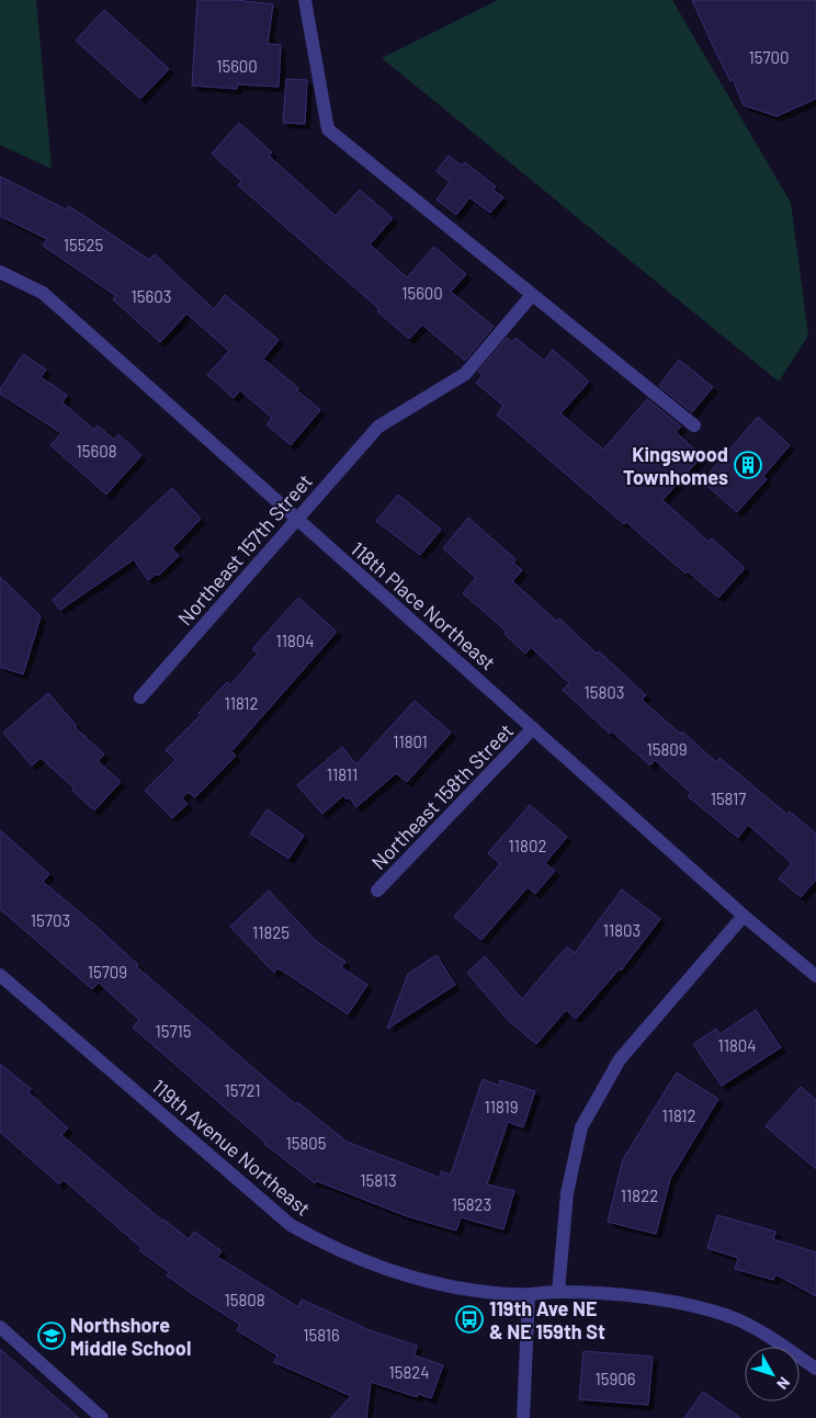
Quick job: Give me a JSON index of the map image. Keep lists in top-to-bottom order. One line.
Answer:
{"streets":{"street":["Northeast 157th Street","118th Place Northeast","Northeast 158th Street","119th Avenue Northeast"]},"crossings":[["Northeast 157th Street","118th Place Northeast"],["118th Place Northeast","Northeast 158th Street"]],"places":{"building":["Kingswood Townhomes"],"bus stop":["119th Ave NE & NE 159th St"],"school or university":["Northshore Middle School"]},"house_numbers":["15700","15600","15525","15600","15603","15608","11804","15803","11812","11801","15809","11811","15817","11802","15703","11803","11825","15709","15715","11804","15721","11819","11812","15805","15813","11822","15823","15808","15816","15824","15906"],"north":"bottom right"}
